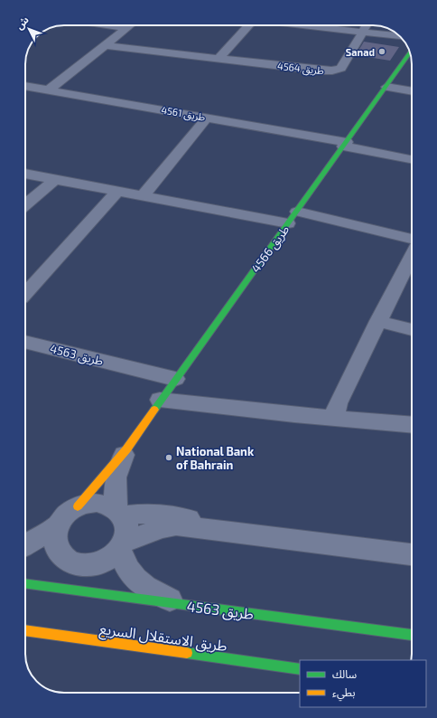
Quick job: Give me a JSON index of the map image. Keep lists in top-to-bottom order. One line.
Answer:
{"streets":{"street":["طريق 4564","طريق 4561","طريق 4566","طريق 4563","طريق الاستقلال السريع"]},"crossings":[["طريق 4561","طريق 4566"],["طريق 4566","طريق 4563"]],"places":["Sanad","National Bank of Bahrain"],"legend":["سالك","بطيء"],"north":"top left"}
